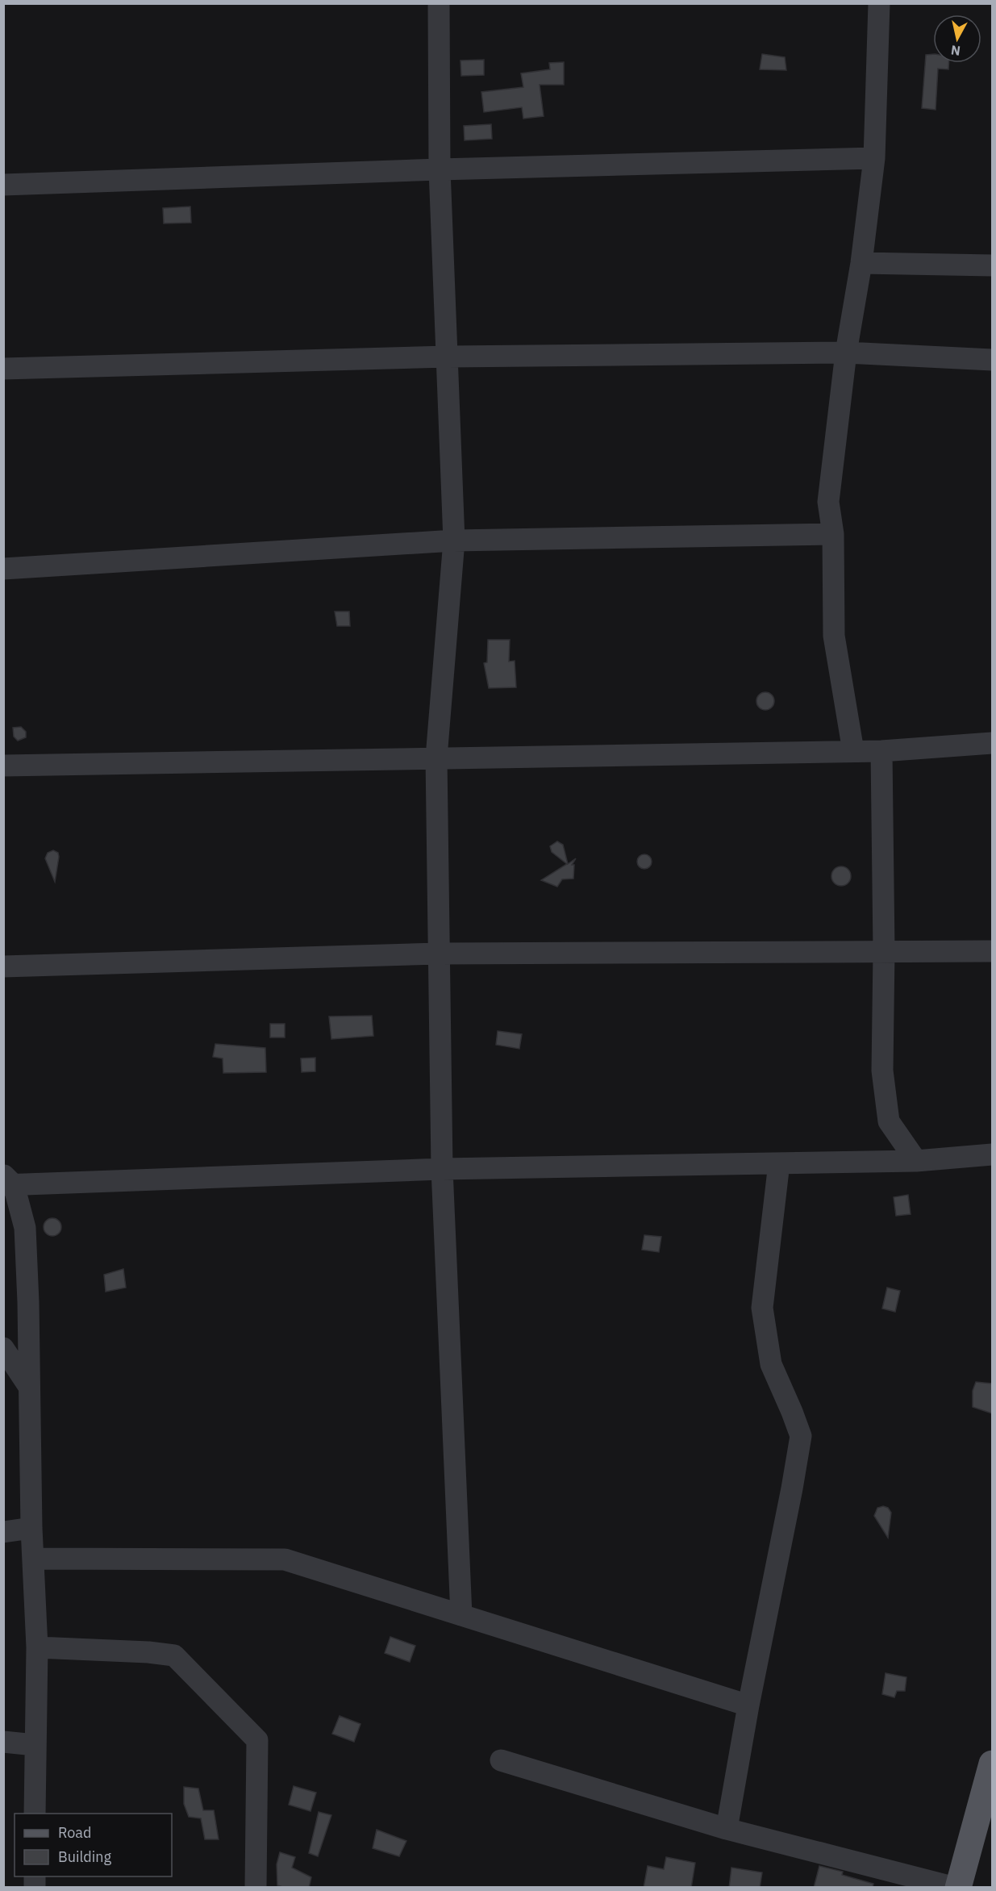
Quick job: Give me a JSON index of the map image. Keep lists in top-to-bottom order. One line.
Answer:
{"legend":["Road","Building"],"north":"bottom"}
